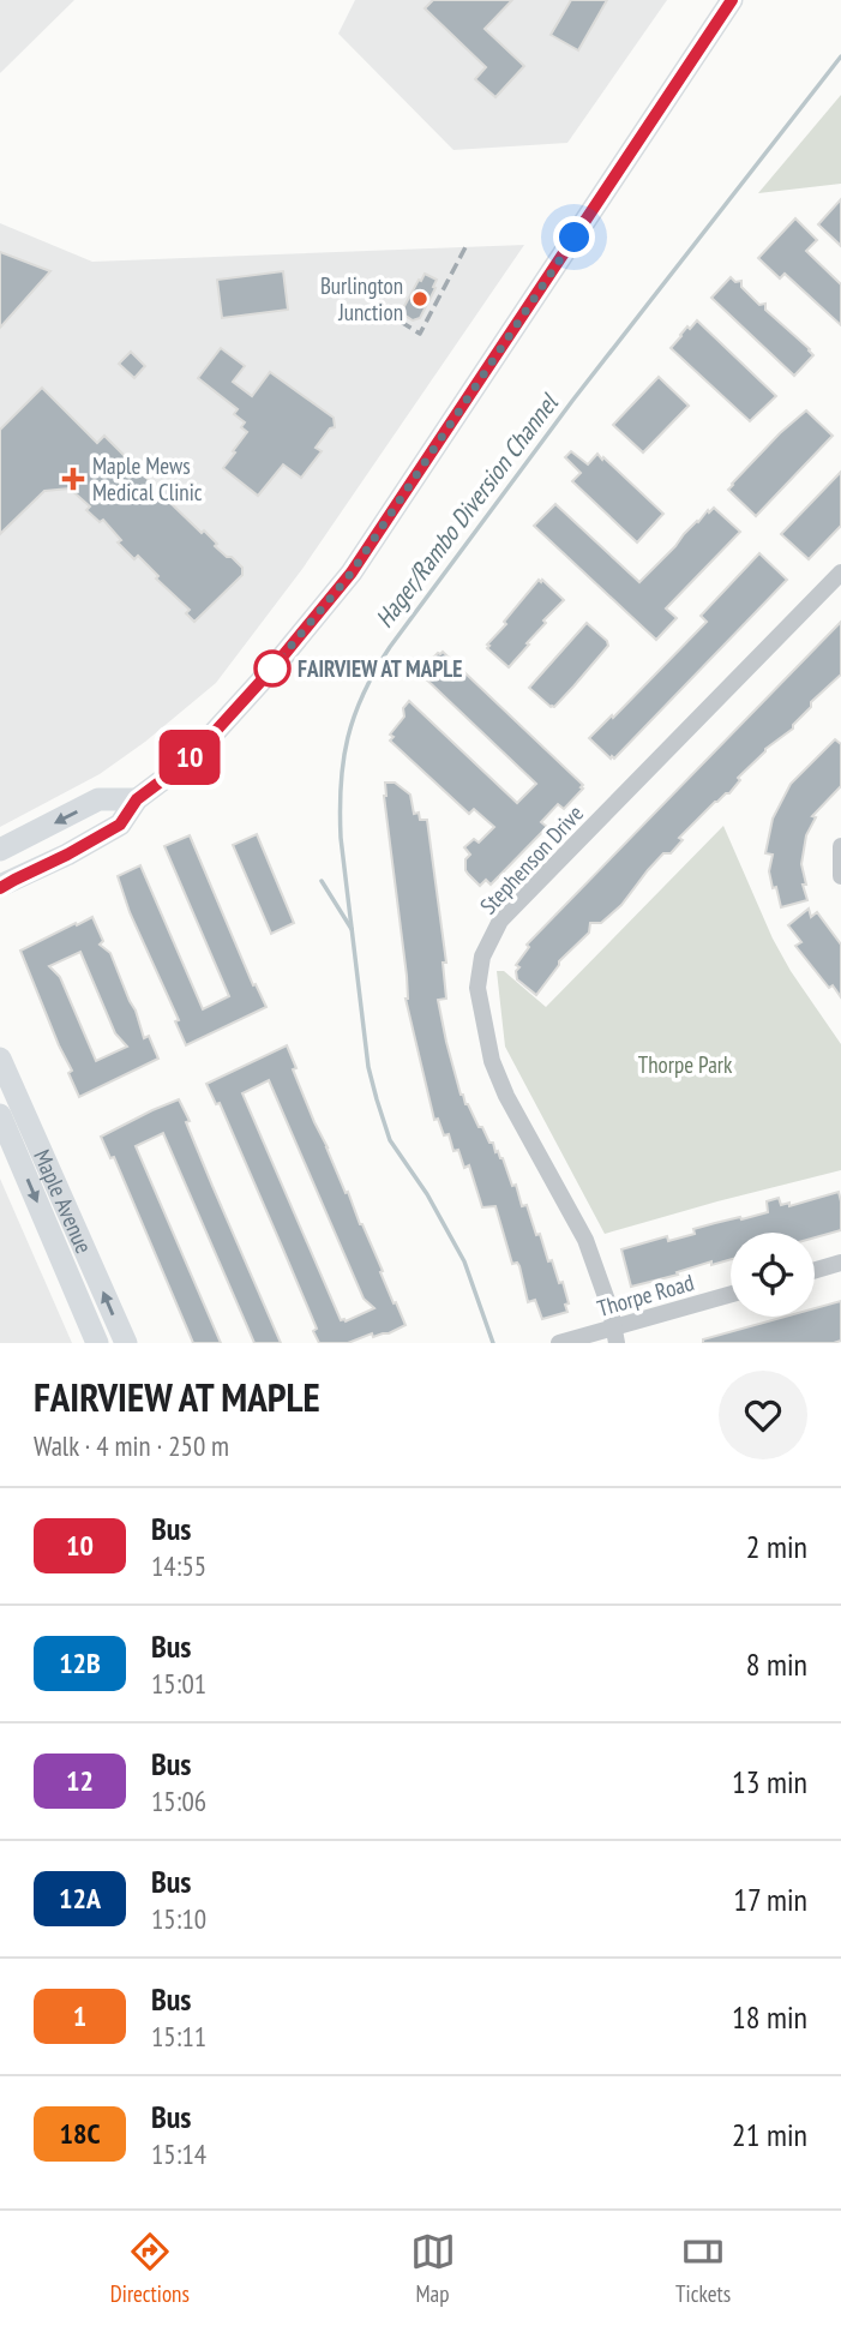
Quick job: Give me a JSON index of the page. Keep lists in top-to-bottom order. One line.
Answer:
{"streets":{"main road":["Maple Avenue"],"street":["Stephenson Drive","Thorpe Road"]},"crossings":[["Stephenson Drive","Thorpe Road"]],"water":["Hager/Rambo Diversion Channel"],"parks":["Thorpe Park"],"places":{"other":["Burlington Junction","FAIRVIEW AT MAPLE"],"health":["Maple Mews Medical Clinic"]},"lines":["bus line 10"],"page":{"on_map":"10","heading":["FAIRVIEW AT MAPLE","Walk · 4 min · 250 m"],"list":[{"mark":"10","name":"Bus","note":"14:55","value":"2 min"},{"mark":"12B","name":"Bus","note":"15:01","value":"8 min"},{"mark":"12","name":"Bus","note":"15:06","value":"13 min"},{"mark":"12A","name":"Bus","note":"15:10","value":"17 min"},{"mark":"1","name":"Bus","note":"15:11","value":"18 min"},{"mark":"18C","name":"Bus","note":"15:14","value":"21 min"}],"tabs":["Directions","Map","Tickets"]}}
